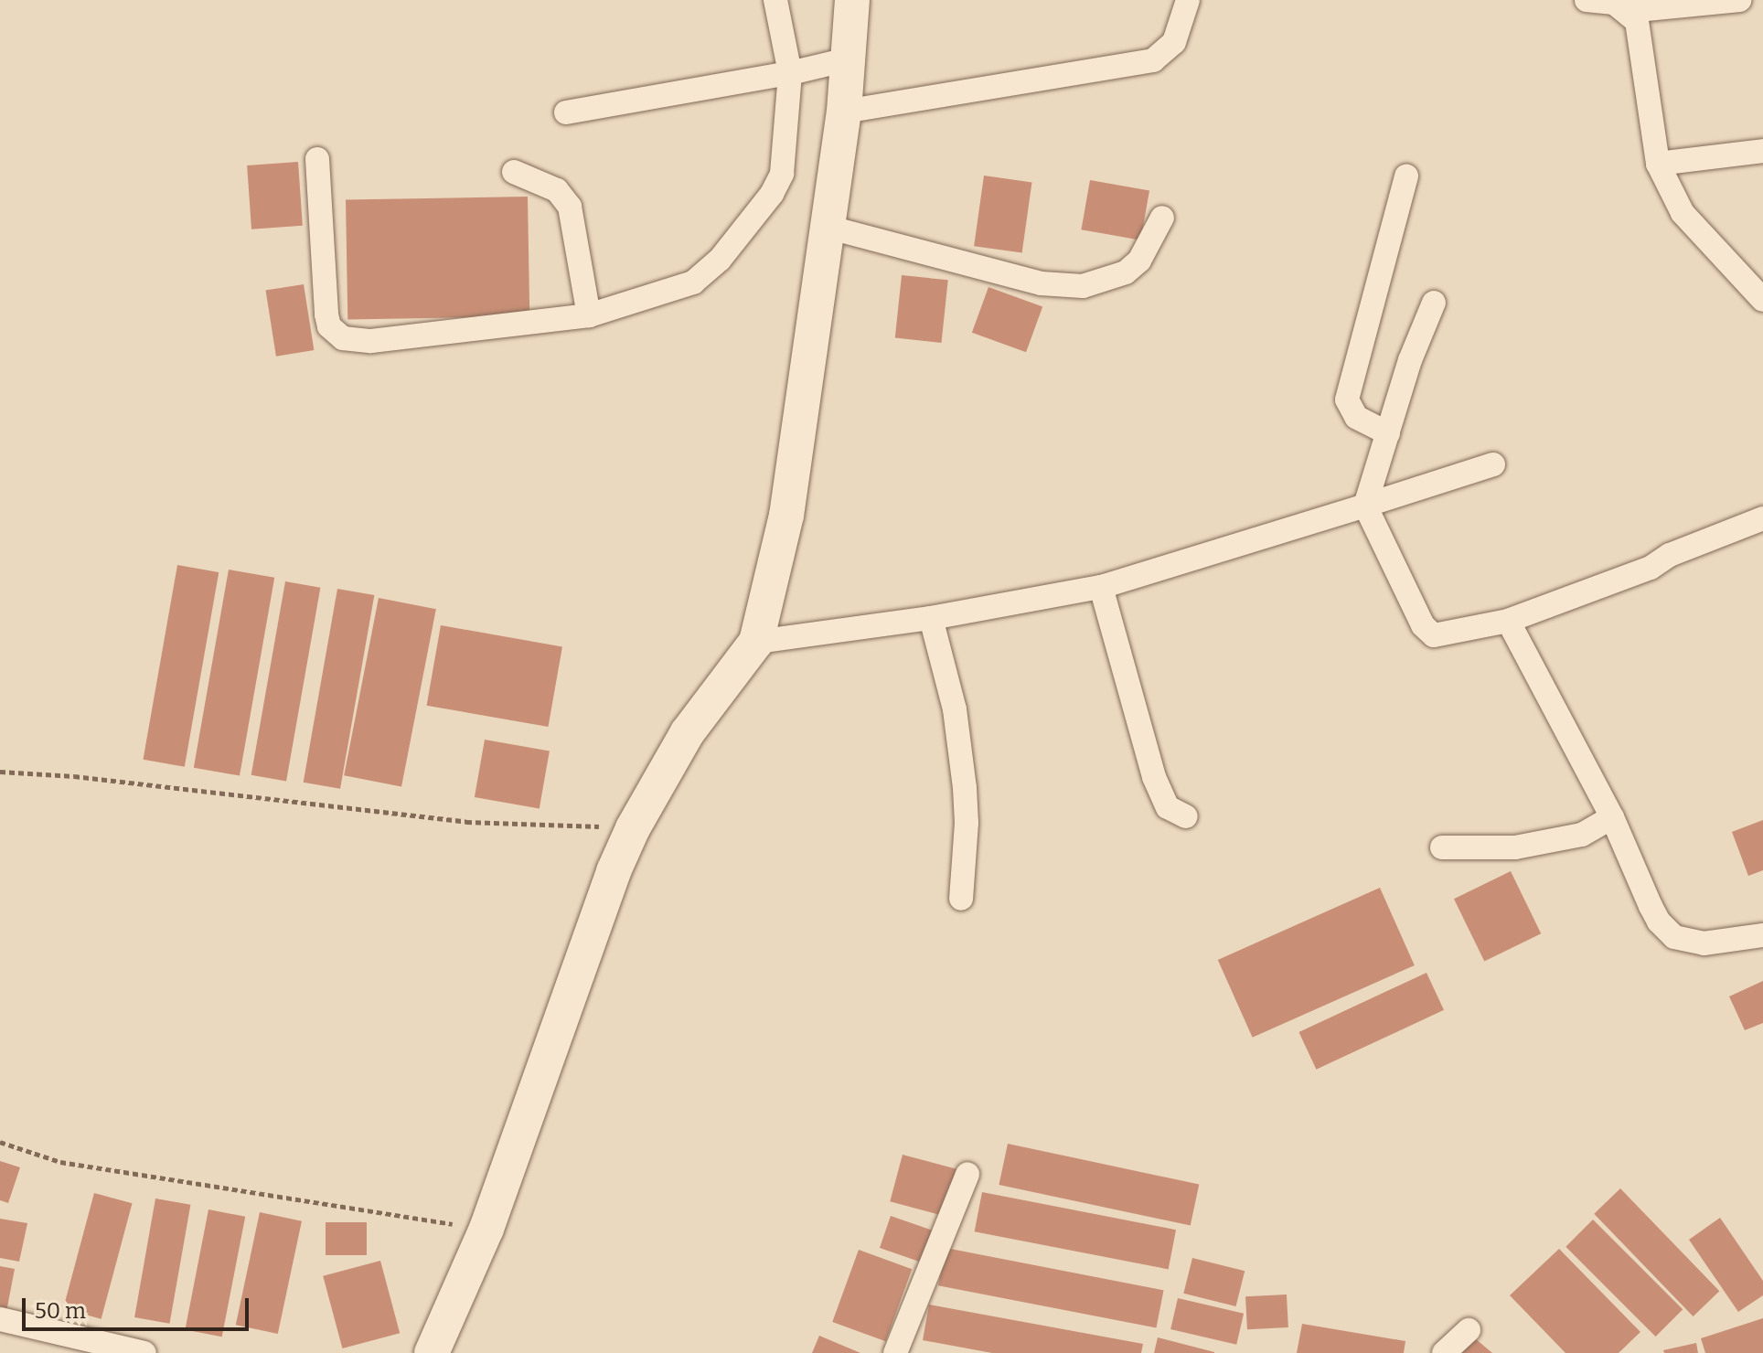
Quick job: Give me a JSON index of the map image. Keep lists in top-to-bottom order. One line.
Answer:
{"scale_bar":"50 m"}
